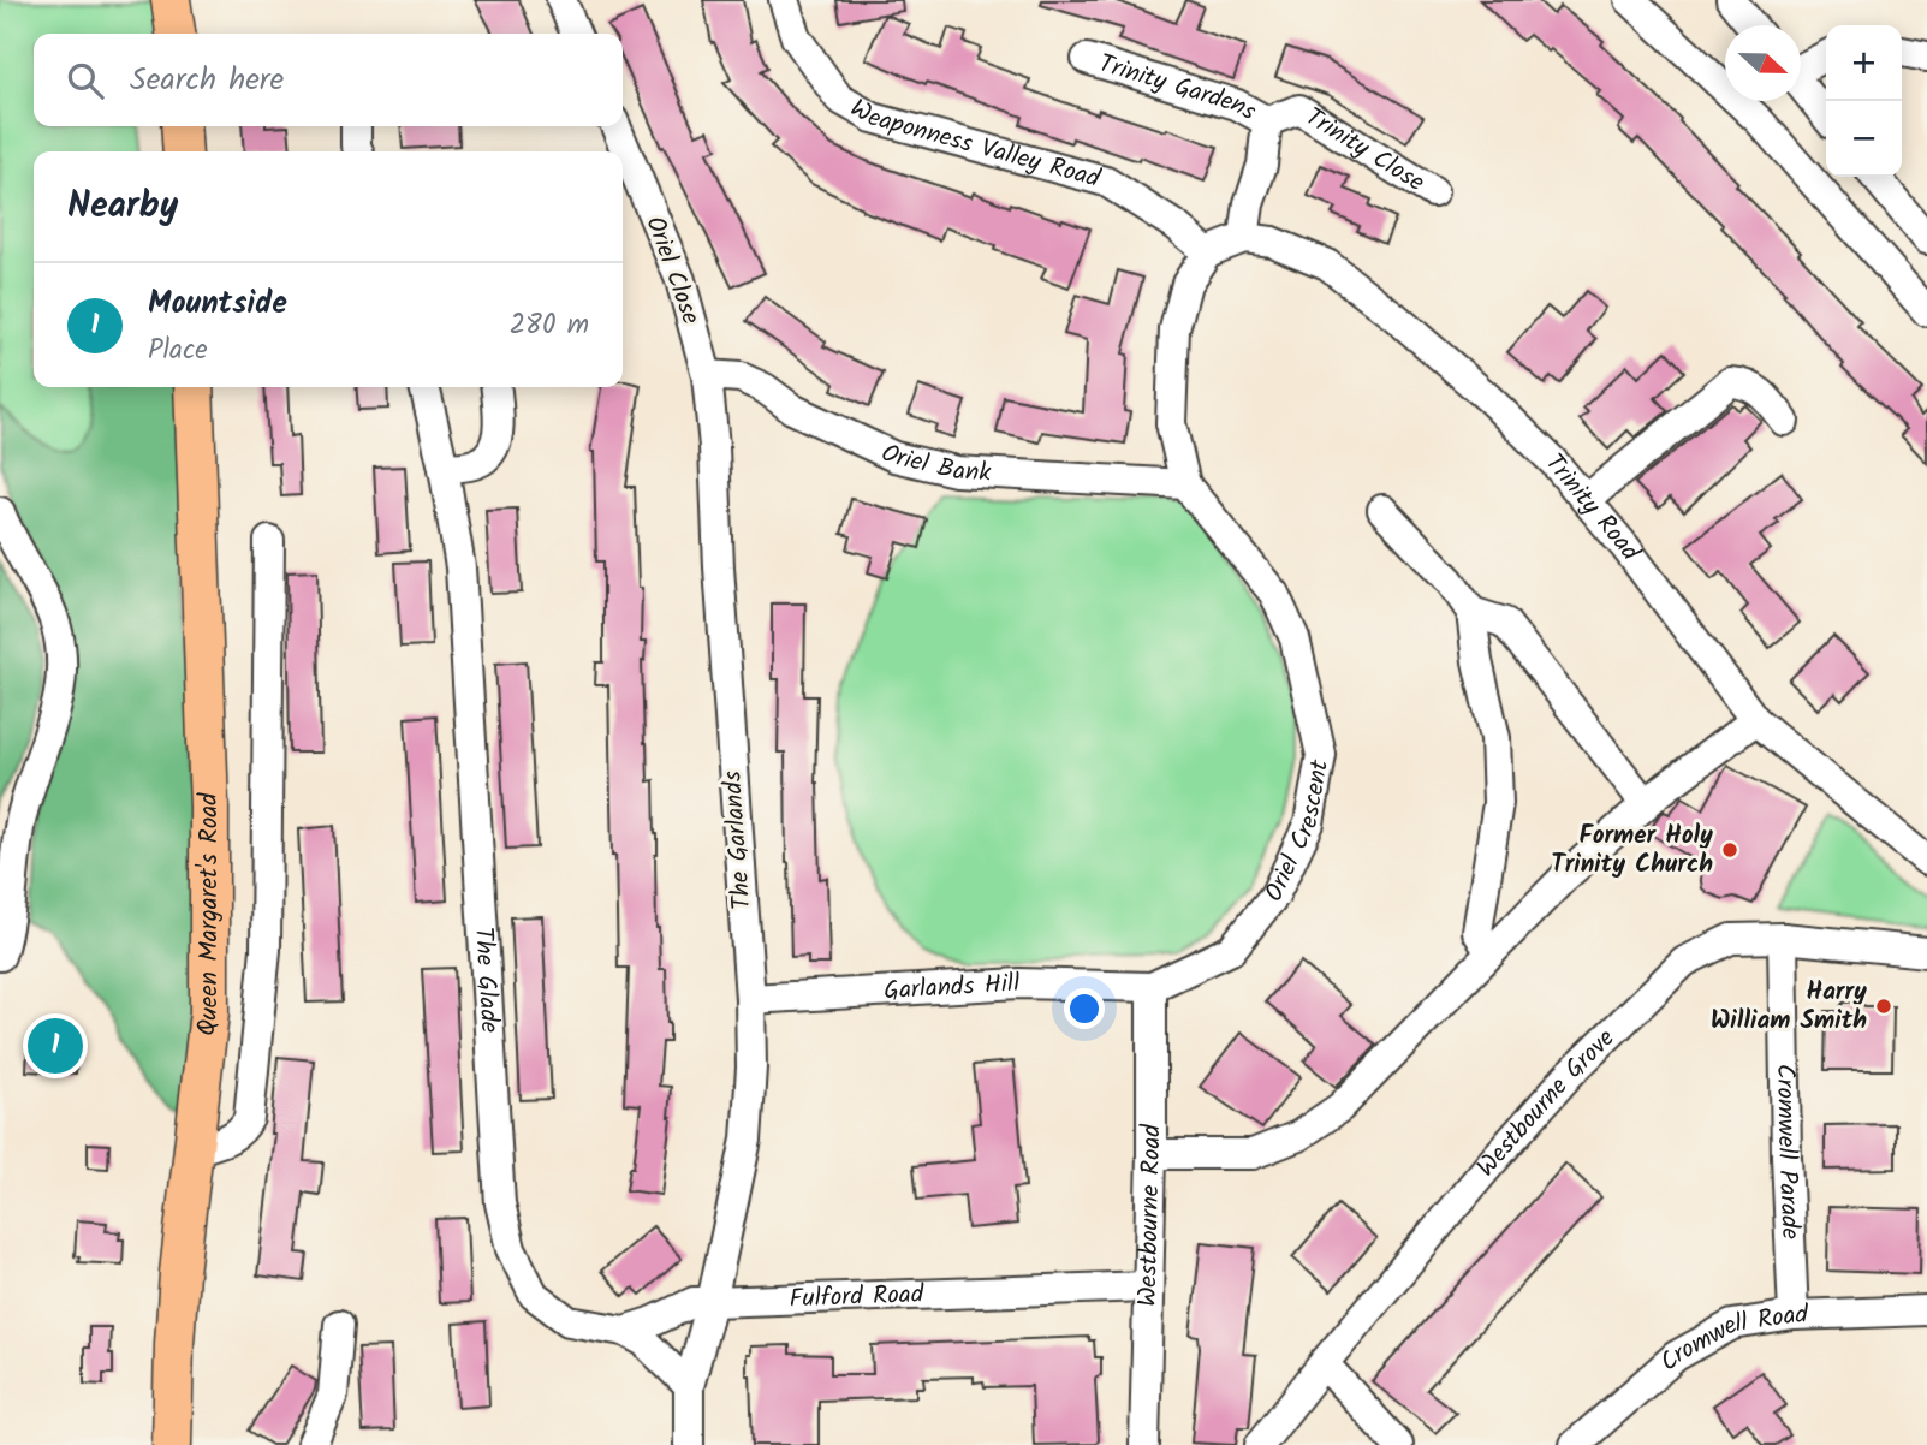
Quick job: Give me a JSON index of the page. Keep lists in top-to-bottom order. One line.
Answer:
{"streets":{"main road":["Queen Margaret's Road"],"street":["Trinity Gardens","Weaponness Valley Road","Trinity Close","Oriel Close","Oriel Bank","Trinity Road","Oriel Crescent","The Garlands","The Glade","Garlands Hill","Westbourne Grove","Cromwell Parade","Westbourne Road","Fulford Road","Cromwell Road"]},"crossings":[["Trinity Gardens","Trinity Close"],["Weaponness Valley Road","Oriel Crescent"],["Trinity Close","Trinity Road"],["Oriel Close","Oriel Bank"],["Oriel Close","The Garlands"],["Oriel Bank","Oriel Crescent"],["Oriel Bank","The Garlands"],["Oriel Crescent","Garlands Hill"],["Oriel Crescent","Westbourne Road"],["The Garlands","The Glade"],["The Garlands","Garlands Hill"],["The Garlands","Fulford Road"],["The Glade","Fulford Road"],["Garlands Hill","Westbourne Road"],["Westbourne Grove","Cromwell Parade"],["Cromwell Parade","Cromwell Road"],["Westbourne Road","Fulford Road"]],"places":["Former Holy Trinity Church","Harry William Smith"],"north":"right","page":{"map_buttons":["+","−"],"search":"Search here","heading":"Nearby","list":[{"mark":"1","name":"Mountside","note":"Place","value":"280 m"}],"pins":"1"}}
